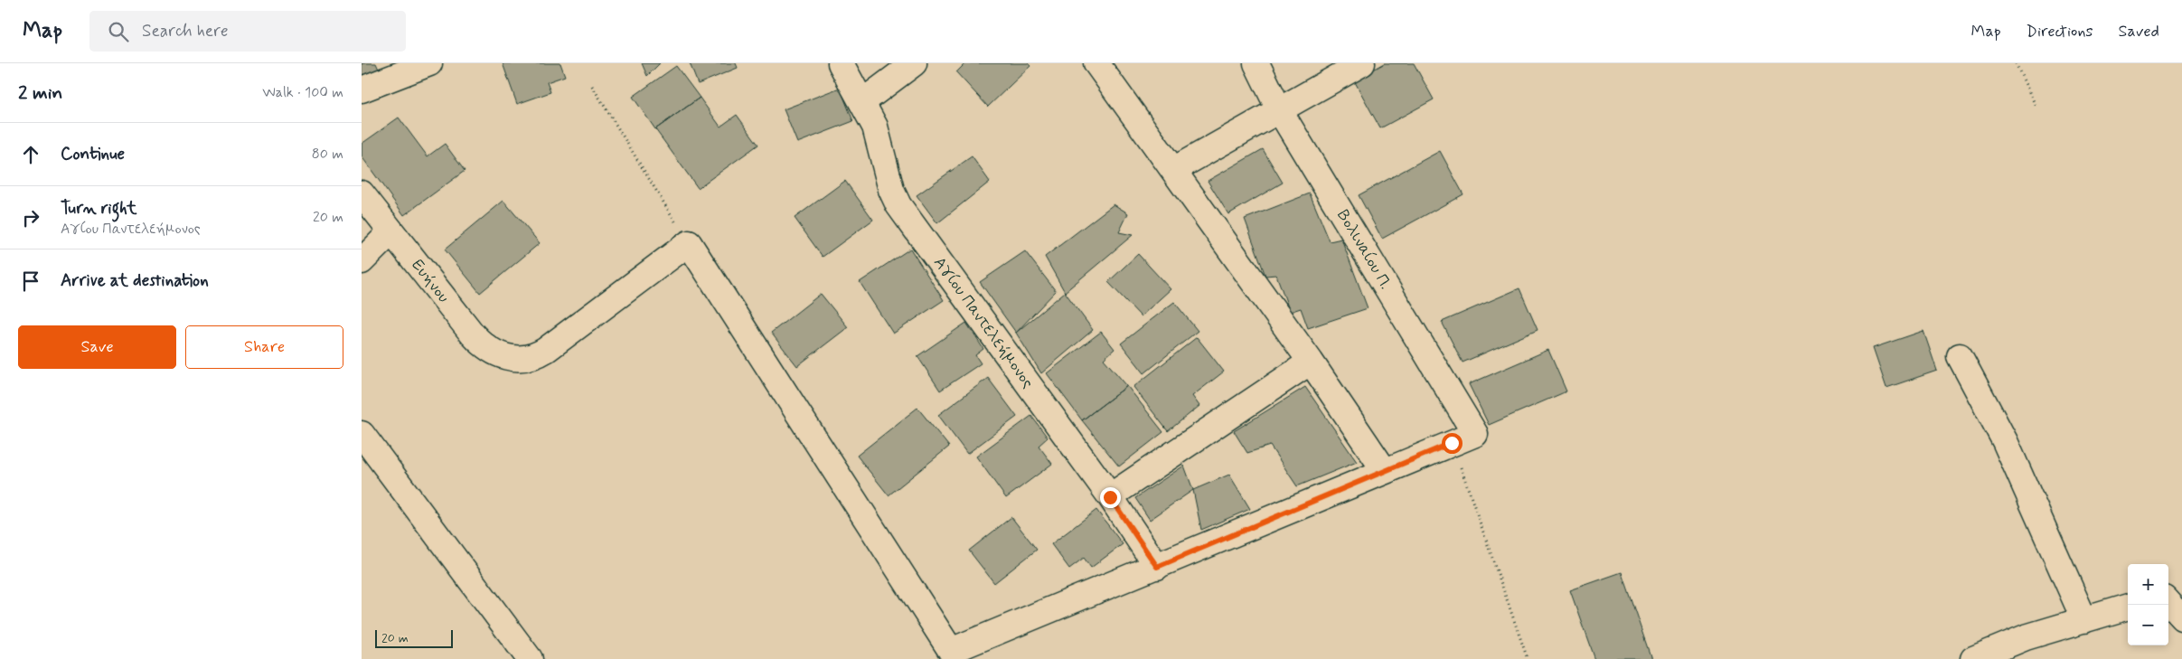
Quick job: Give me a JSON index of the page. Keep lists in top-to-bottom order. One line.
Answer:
{"streets":{"street":["Βολιναίου Π.","Ευήνου","Αγίου Παντελεήμονος"]},"scale_bar":"20 m","page":{"header":"Map","search":"Search here","nav":["Map","Directions","Saved"],"heading":["2 min","Walk · 100 m"],"list":[["Continue","80 m"],["Turn right","Αγίου Παντελεήμονος","20 m"],"Arrive at destination"],"buttons":["Save","Share"],"map_buttons":["+","−"],"scale":"20 m"}}
